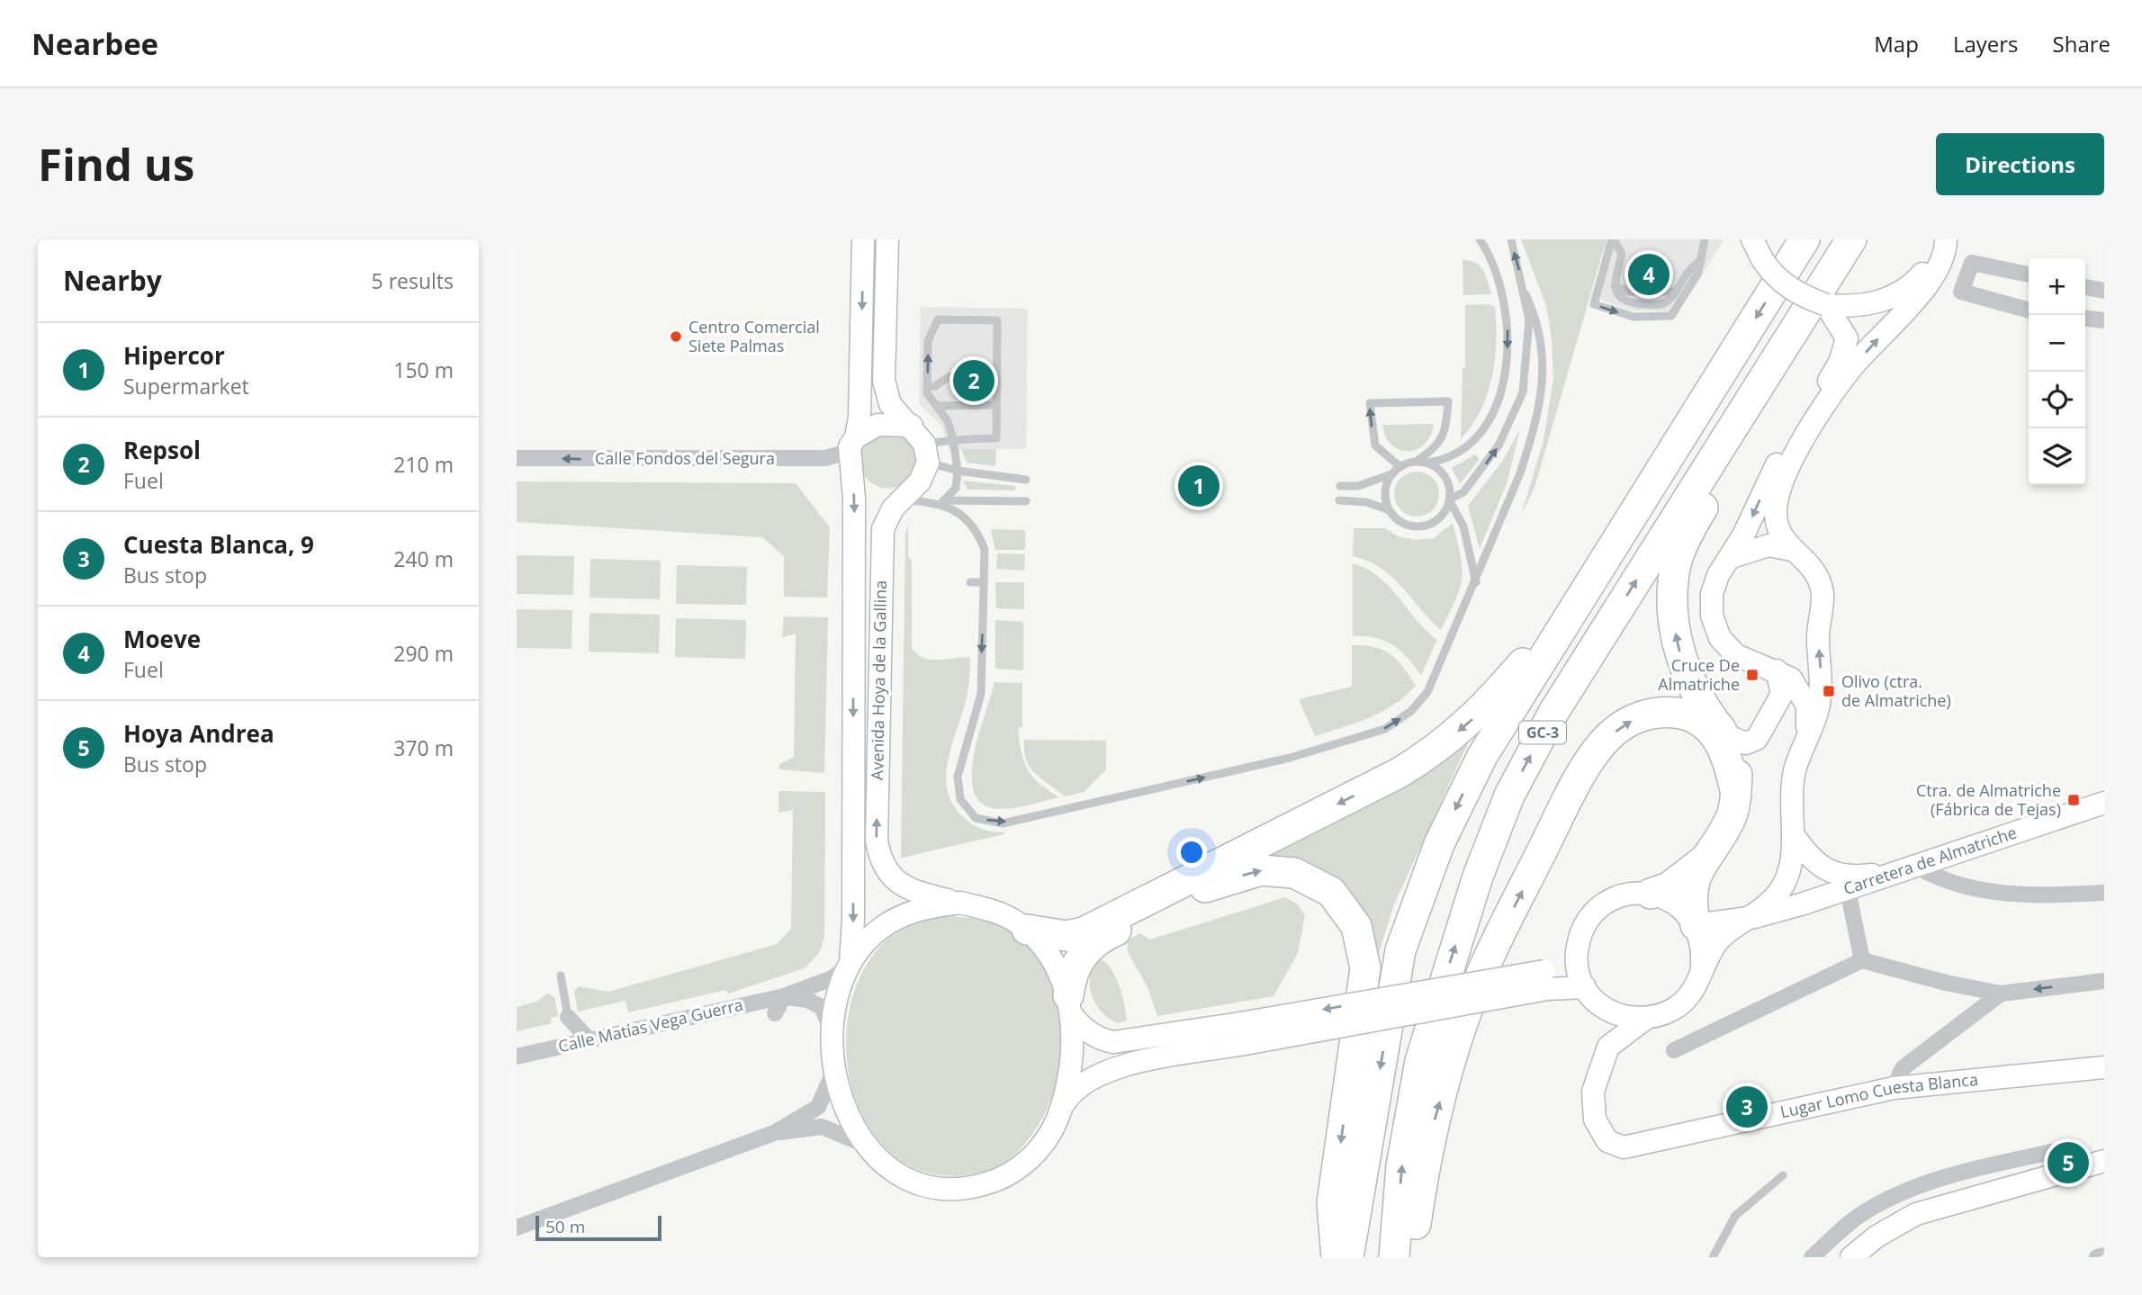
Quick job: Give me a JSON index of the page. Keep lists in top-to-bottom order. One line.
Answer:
{"streets":{"highway":["GC-3"],"street":["Calle Fondos del Segura","Avenida Hoya de la Gallina","Carretera de Almatriche","Calle Matías Vega Guerra","Lugar Lomo Cuesta Blanca"]},"crossings":[["Calle Fondos del Segura","Avenida Hoya de la Gallina"],["Avenida Hoya de la Gallina","Calle Matías Vega Guerra"]],"one_way":["Calle Fondos del Segura"],"places":{"other":["Centro Comercial Siete Palmas"],"transit":["Cruce De Almatriche","Olivo (ctra. de Almatriche)","Ctra. de Almatriche (Fábrica de Tejas)"]},"scale_bar":"50 m","page":{"header":"Nearbee","nav":["Map","Layers","Share"],"buttons":"Directions","title":"Find us","heading":["Nearby","5 results"],"pins":["4","2","1","3","5"],"map_buttons":["+","−"],"list":[{"mark":"1","name":"Hipercor","note":"Supermarket","value":"150 m"},{"mark":"2","name":"Repsol","note":"Fuel","value":"210 m"},{"mark":"3","name":"Cuesta Blanca, 9","note":"Bus stop","value":"240 m"},{"mark":"4","name":"Moeve","note":"Fuel","value":"290 m"},{"mark":"5","name":"Hoya Andrea","note":"Bus stop","value":"370 m"}],"scale":"50 m"}}
